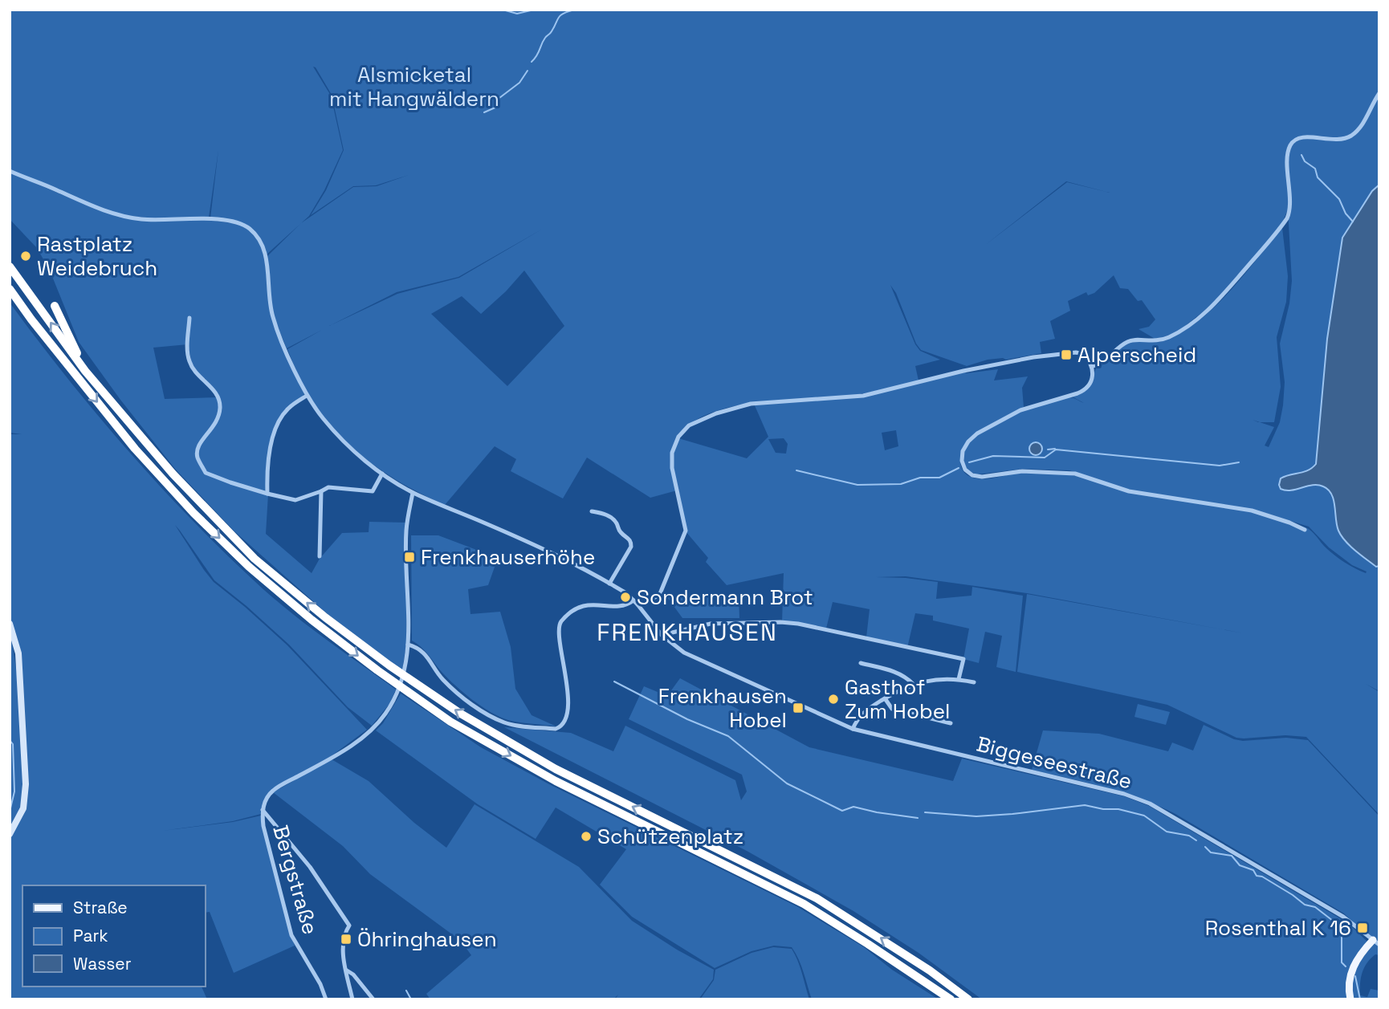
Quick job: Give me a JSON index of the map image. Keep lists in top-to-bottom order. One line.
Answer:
{"streets":{"street":["Biggeseestraße","Bergstraße"]},"crossings":[["Biggeseestraße","Bergstraße"]],"districts":["FRENKHAUSEN"],"parks":["Alsmicketal mit Hangwäldern"],"places":{"other":["Rastplatz Weidebruch","Sondermann Brot","Gasthof Zum Hobel","Schützenplatz"],"transit":["Alperscheid","Frenkhauserhöhe","Frenkhausen Hobel","Rosenthal K 16","Öhringhausen"]},"legend":["Straße","Park","Wasser"]}
